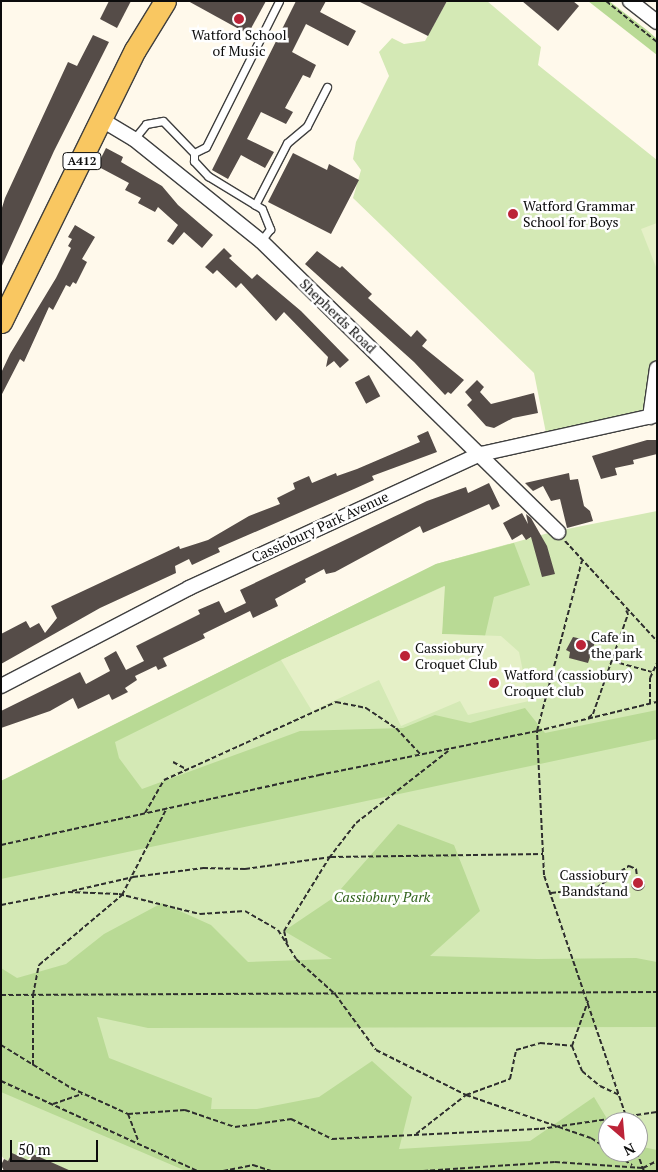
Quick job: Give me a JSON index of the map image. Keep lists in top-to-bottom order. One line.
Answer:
{"streets":{"main road":["A412"],"street":["Shepherds Road","Cassiobury Park Avenue"]},"crossings":[["A412","Shepherds Road"],["Shepherds Road","Cassiobury Park Avenue"]],"parks":["Cassiobury Park"],"places":["Watford School of Music","Watford Grammar School for Boys","Cafe in the park","Cassiobury Croquet Club","Watford (cassiobury) Croquet club","Cassiobury Bandstand"],"scale_bar":"50 m","north":"bottom right"}
